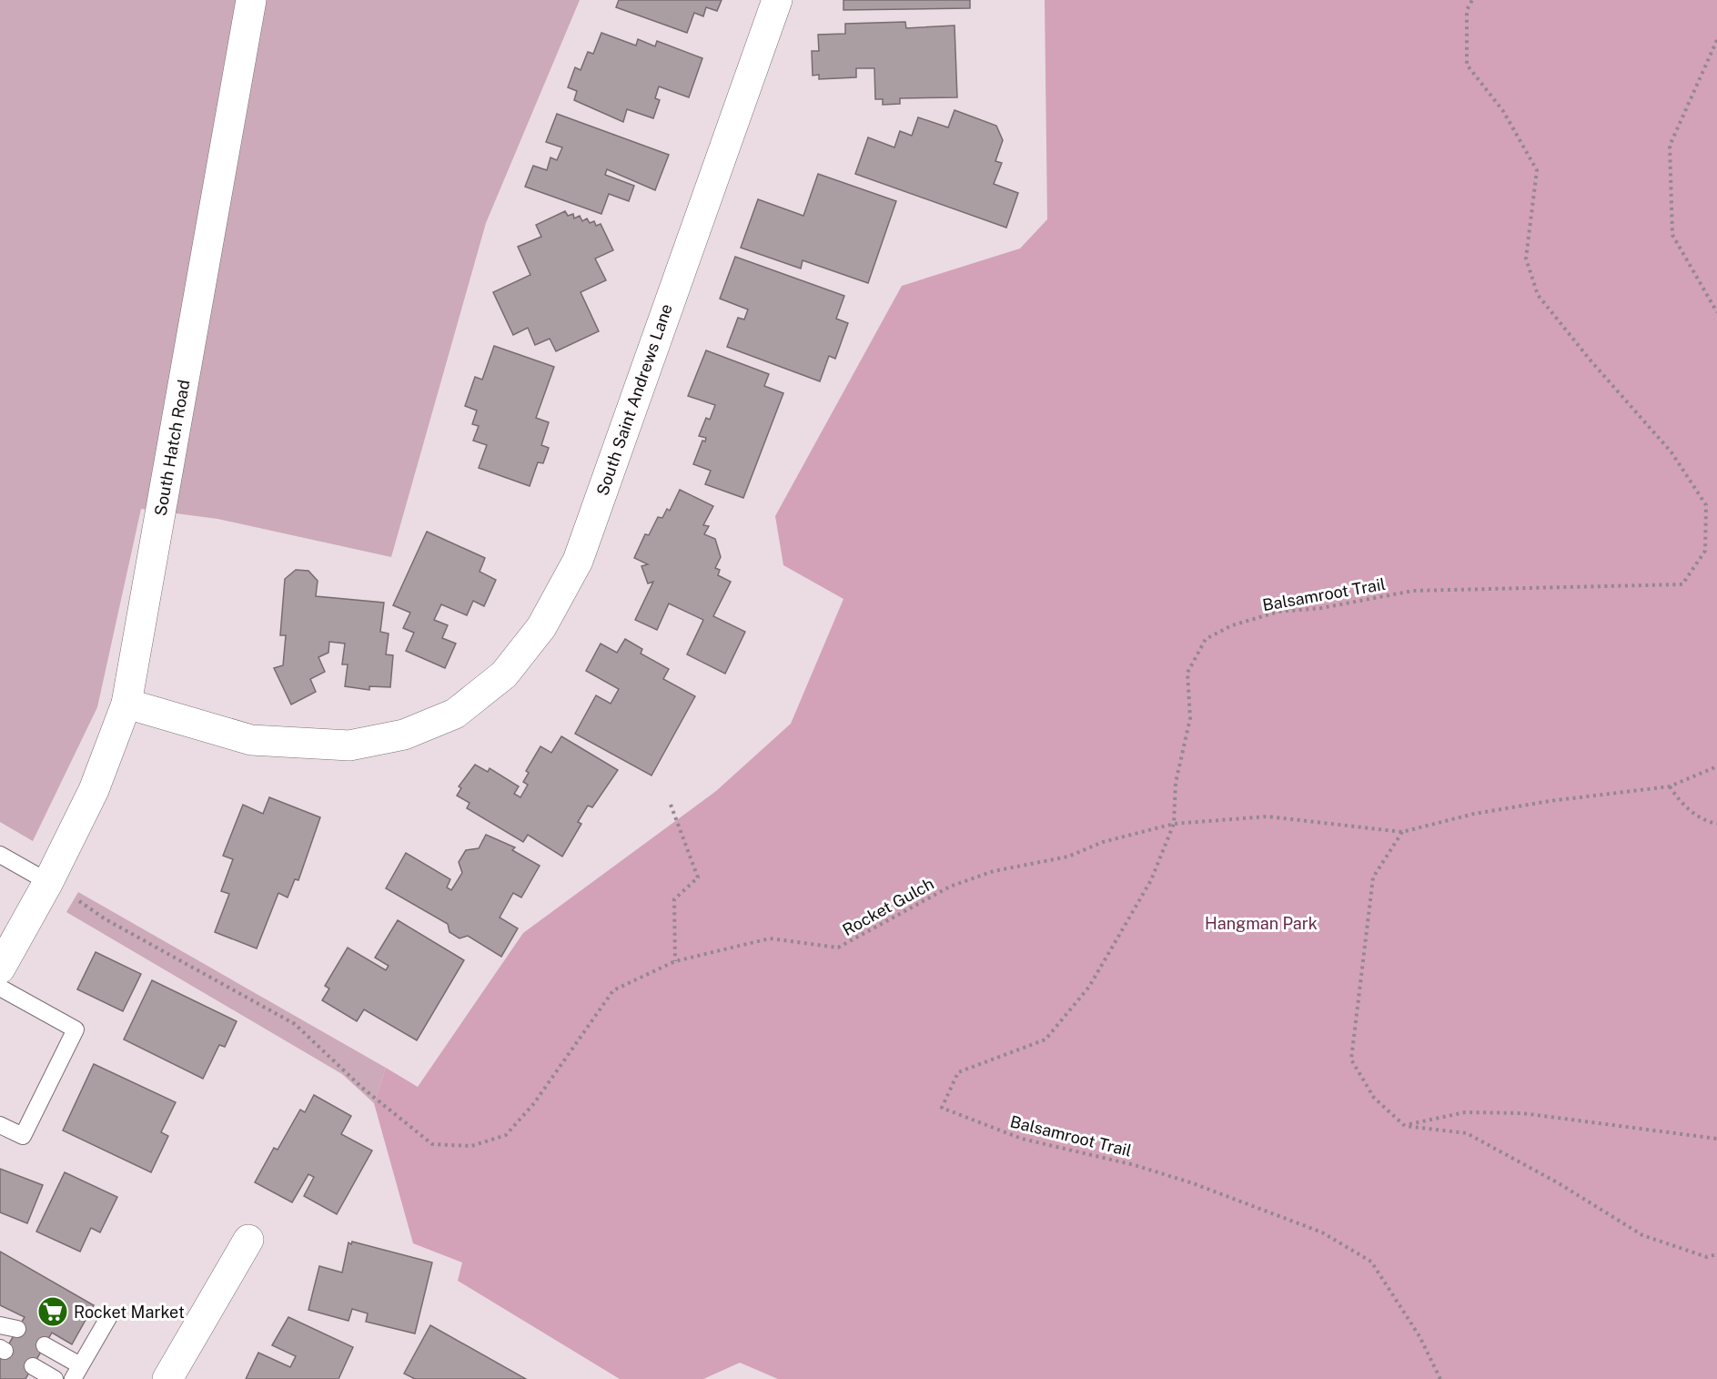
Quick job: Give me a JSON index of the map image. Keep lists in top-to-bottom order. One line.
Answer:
{"streets":{"street":["South Saint Andrews Lane","South Hatch Road"],"path":["Balsamroot Trail","Rocket Gulch"]},"crossings":[["South Saint Andrews Lane","South Hatch Road"],["Balsamroot Trail","Rocket Gulch"]],"parks":["Hangman Park"],"places":{"supermarket":["Rocket Market"]}}
